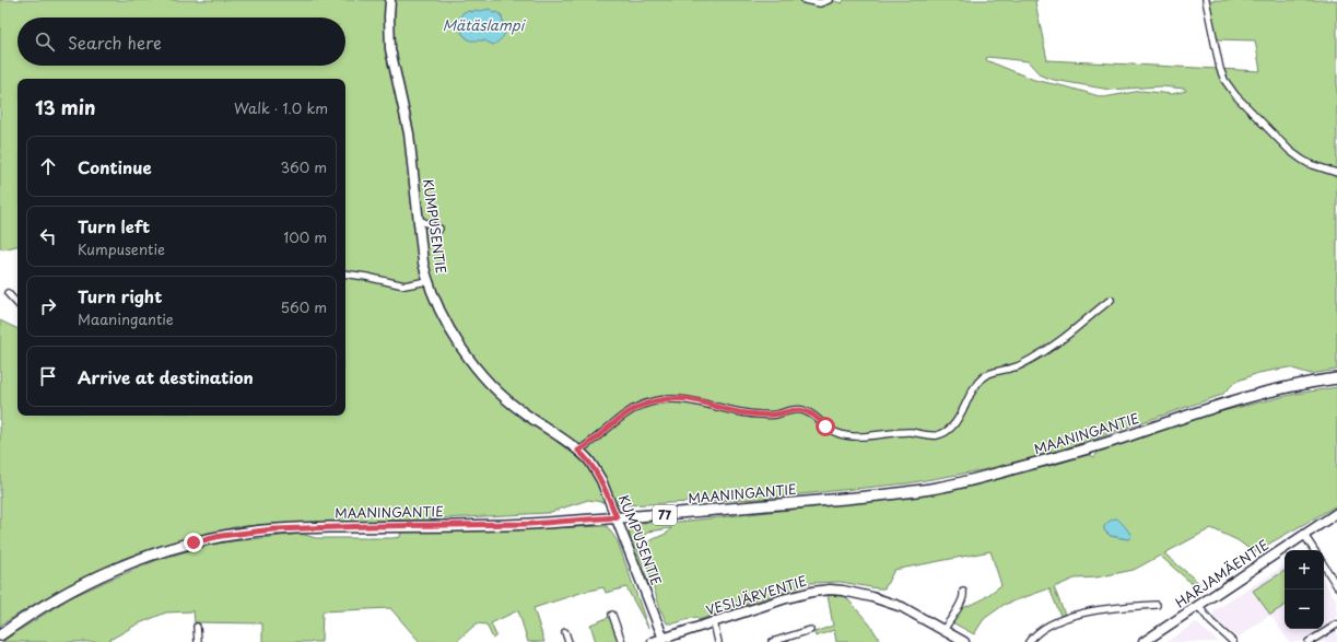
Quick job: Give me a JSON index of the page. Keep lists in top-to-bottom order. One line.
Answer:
{"streets":{"main road":["MAANINGANTIE","77"],"street":["KUMPUSENTIE","HARJAMÄENTIE","VESIJÄRVENTIE"]},"crossings":[["KUMPUSENTIE","MAANINGANTIE"],["KUMPUSENTIE","VESIJÄRVENTIE"]],"water":["Mätäslampi"],"page":{"search":"Search here","heading":["13 min","Walk · 1.0 km"],"list":[["Continue","360 m"],["Turn left","Kumpusentie","100 m"],["Turn right","Maaningantie","560 m"],"Arrive at destination"],"map_buttons":["+","−"]}}
